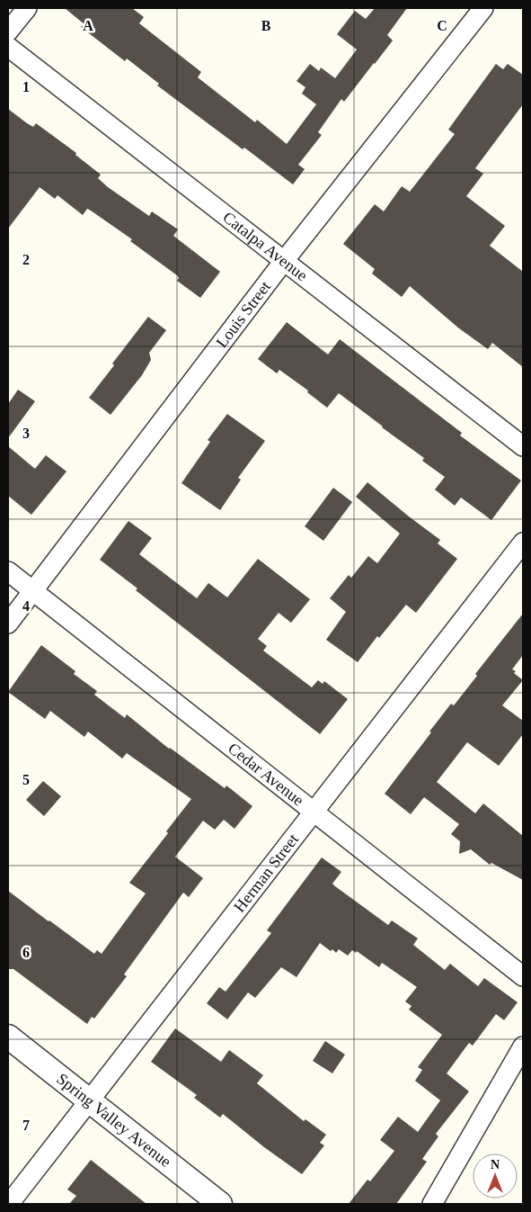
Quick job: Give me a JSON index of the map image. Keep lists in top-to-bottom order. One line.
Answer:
{"streets":{"street":["Catalpa Avenue","Louis Street","Cedar Avenue","Herman Street","Spring Valley Avenue"]},"crossings":[["Catalpa Avenue","Louis Street"],["Louis Street","Cedar Avenue"],["Cedar Avenue","Herman Street"],["Herman Street","Spring Valley Avenue"]],"north":"top","grid":{"columns":["A","B","C"],"rows":["1","2","3","4","5","6","7"]}}
